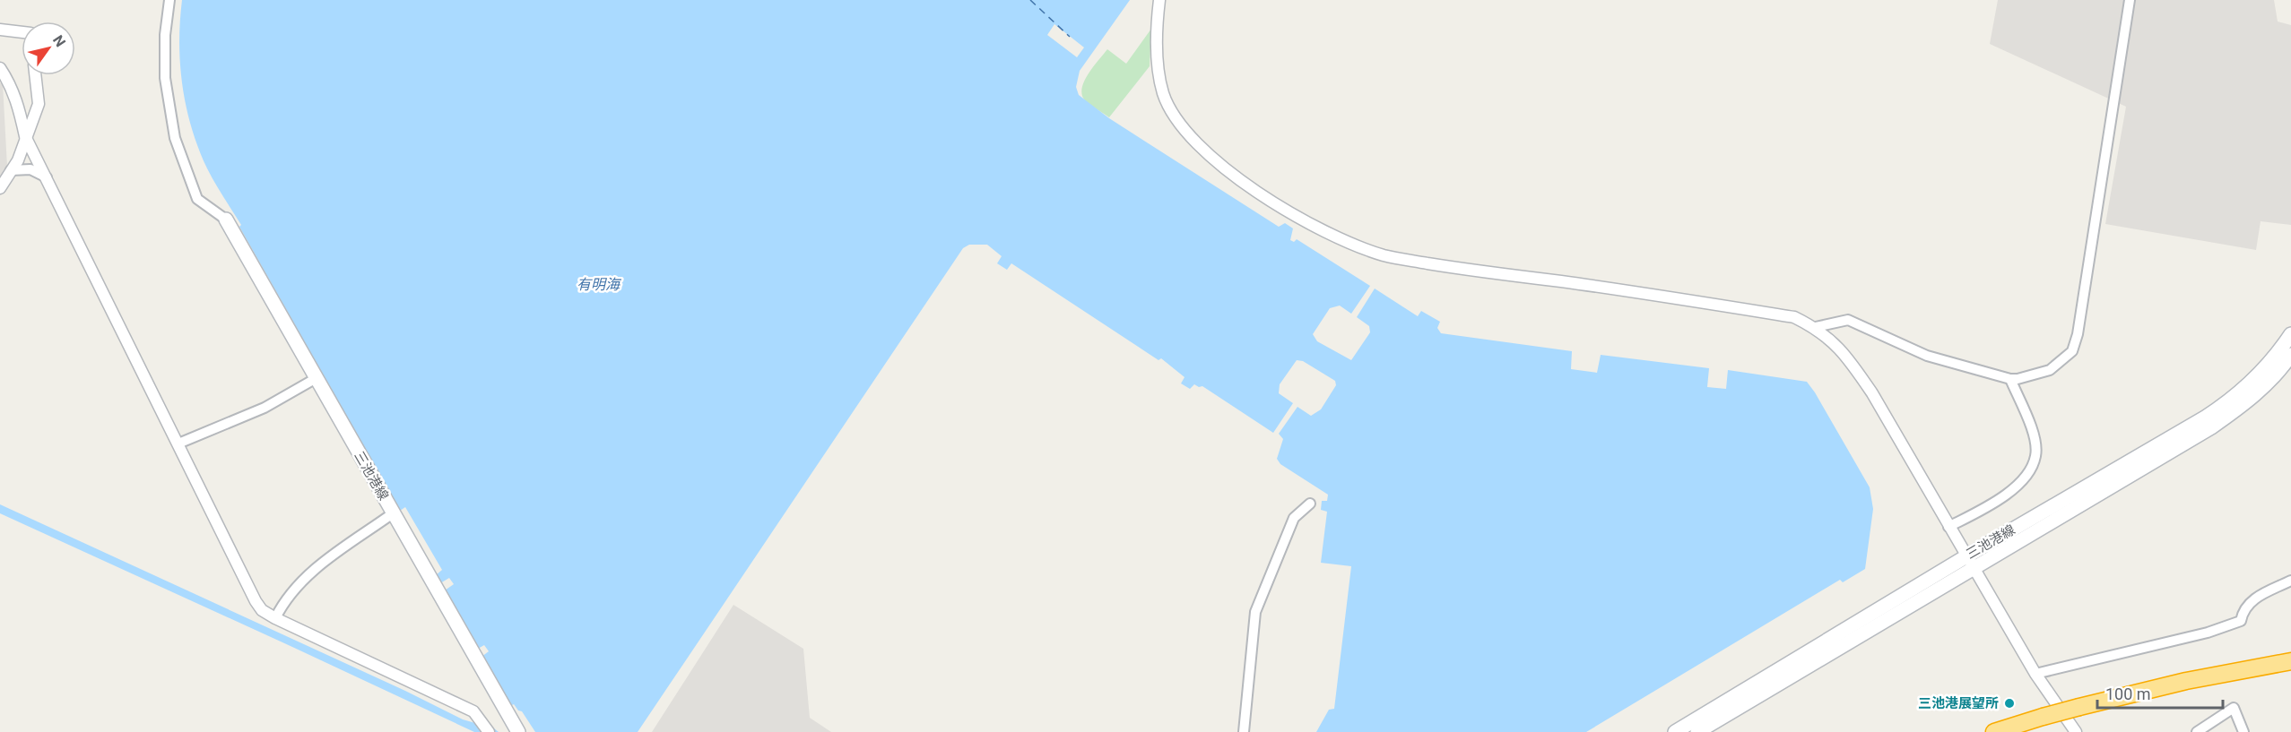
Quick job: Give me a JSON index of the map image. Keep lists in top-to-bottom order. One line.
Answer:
{"streets":{"main road":["三池港線"]},"water":["有明海"],"places":["三池港展望所"],"scale_bar":"100 m","north":"top right"}
